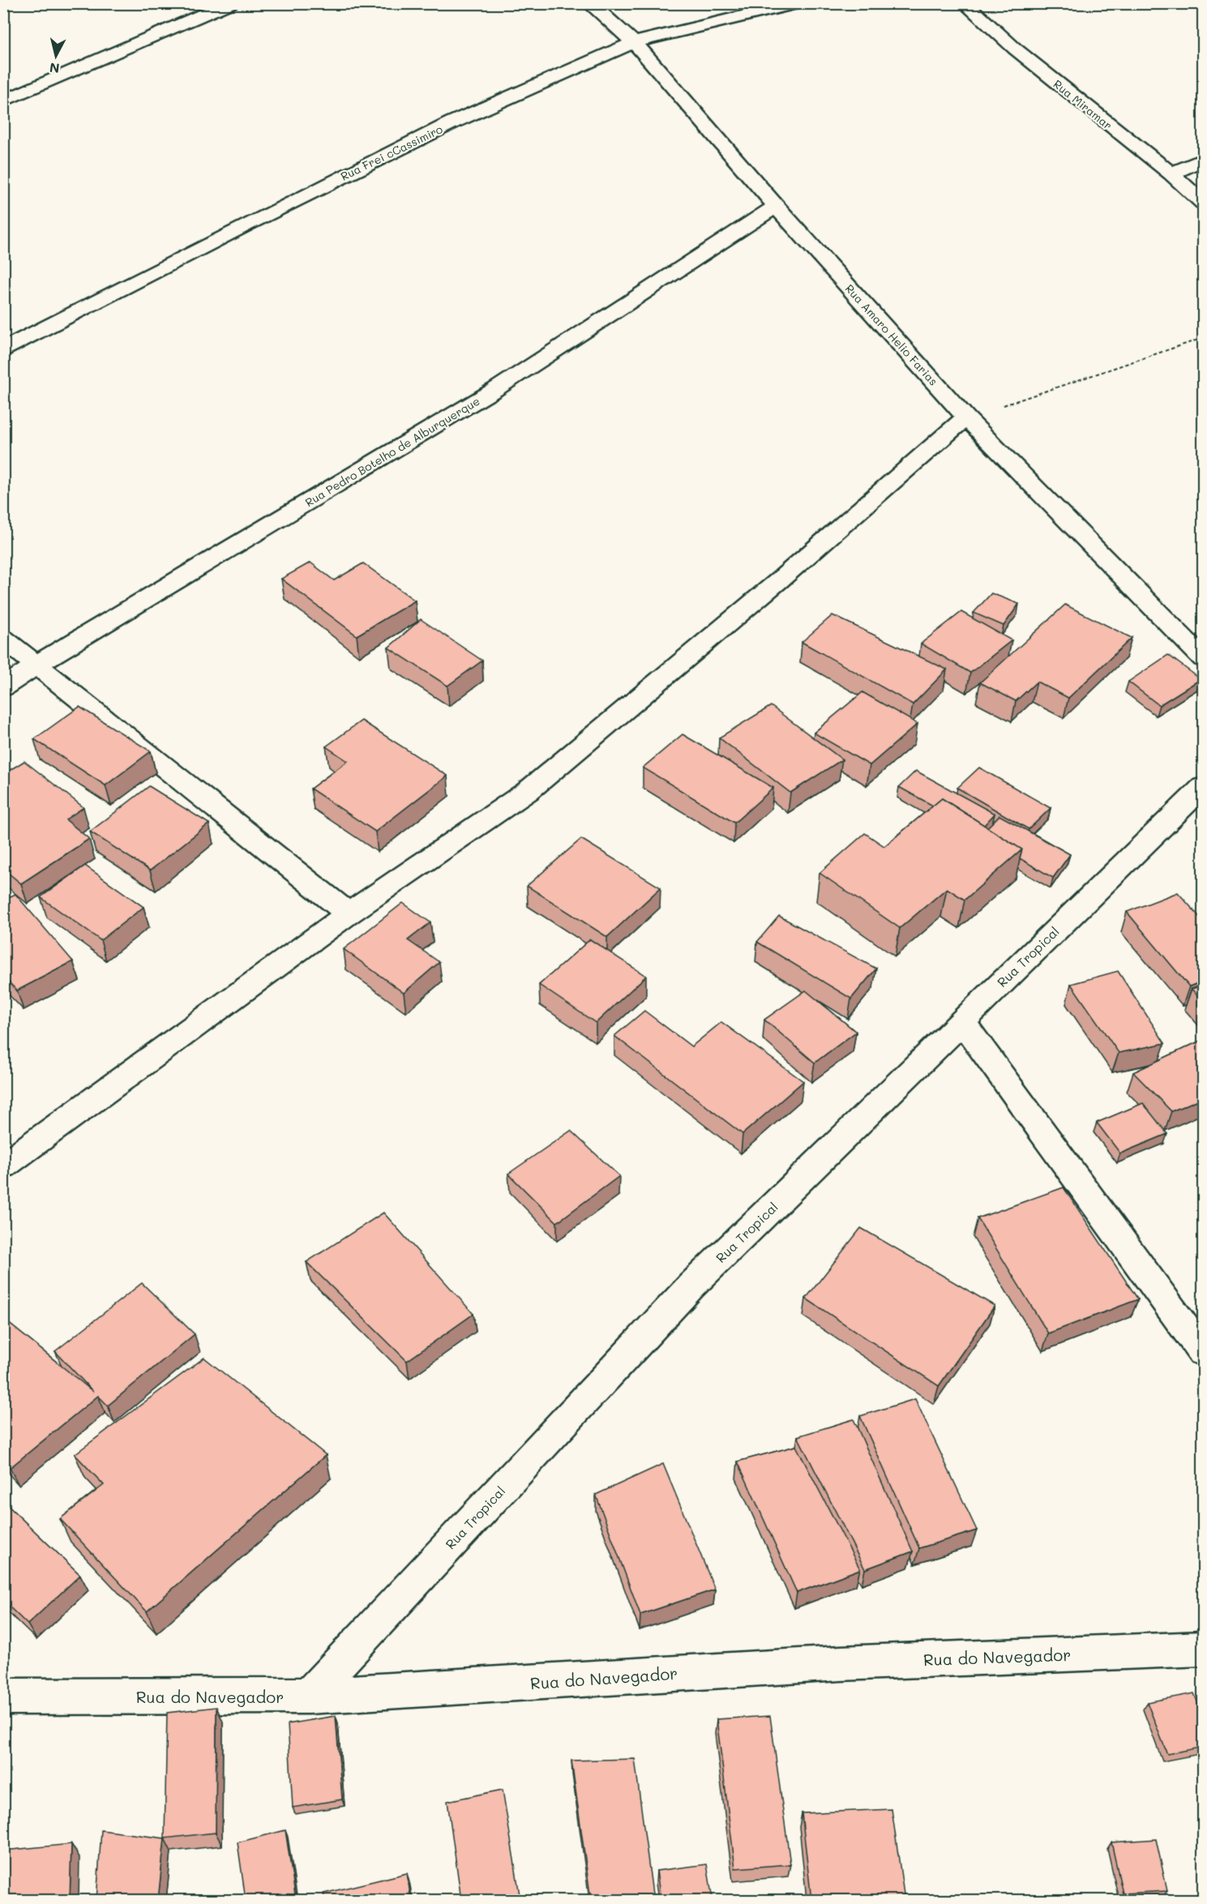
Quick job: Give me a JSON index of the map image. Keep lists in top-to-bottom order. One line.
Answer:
{"streets":{"street":["Rua Miramar","Rua Frei cCassimiro","Rua Amaro Helio Farias","Rua Pedro Botelho de Alburquerque","Rua Tropical","Rua do Navegador"]},"crossings":[["Rua Frei cCassimiro","Rua Amaro Helio Farias"],["Rua Amaro Helio Farias","Rua Pedro Botelho de Alburquerque"],["Rua Tropical","Rua do Navegador"]],"north":"bottom"}
